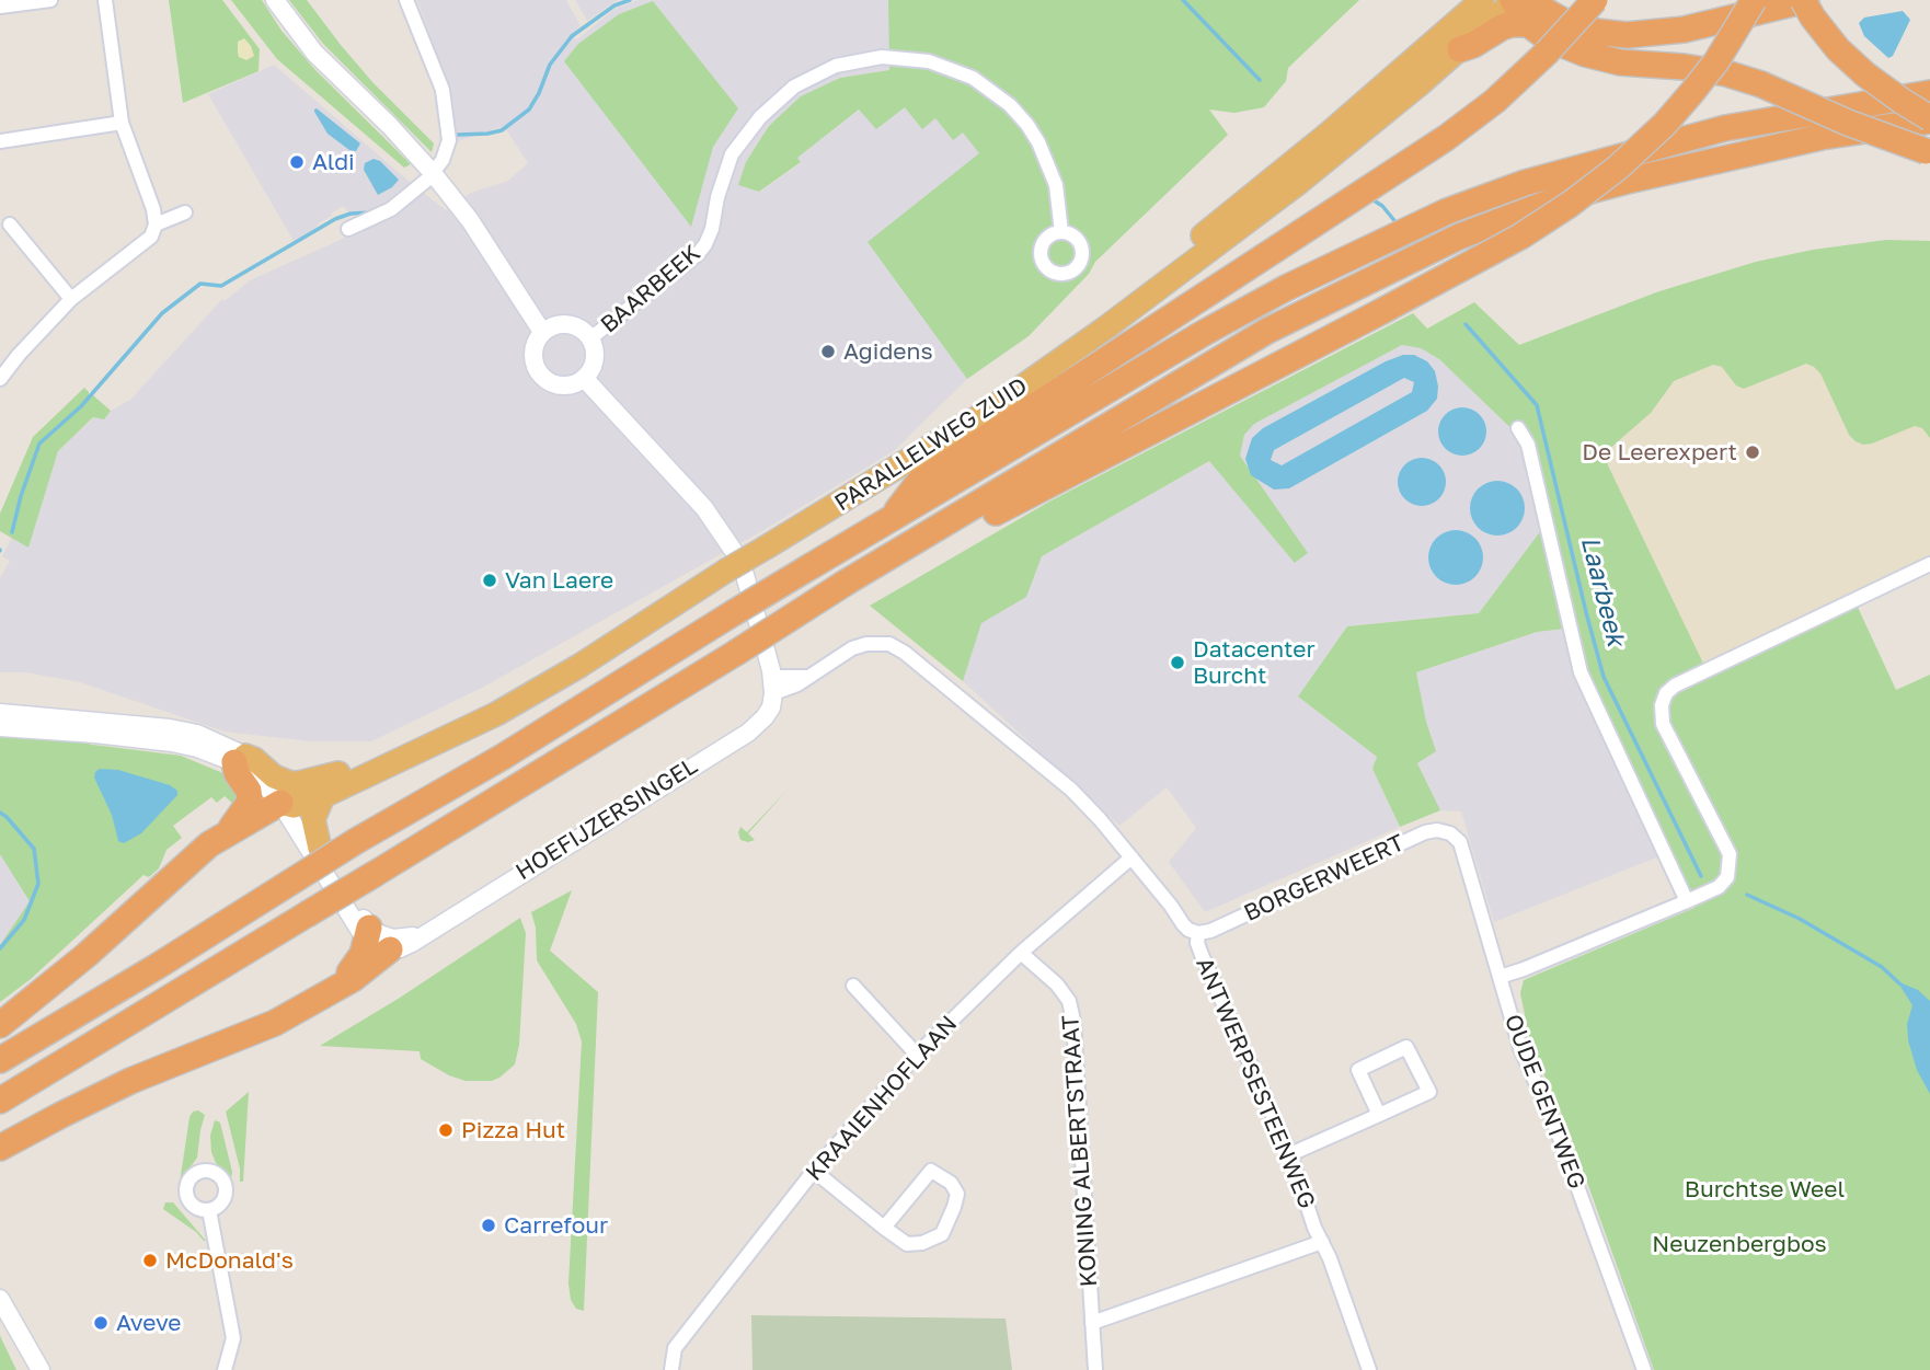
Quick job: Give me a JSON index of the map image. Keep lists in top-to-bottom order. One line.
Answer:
{"streets":{"highway":["PARALLELWEG ZUID"],"street":["BAARBEEK","HOEFIJZERSINGEL","BORGERWEERT","ANTWERPSESTEENWEG","KRAAIENHOFLAAN","OUDE GENTWEG","KONING ALBERTSTRAAT"]},"crossings":[["HOEFIJZERSINGEL","ANTWERPSESTEENWEG"],["BORGERWEERT","ANTWERPSESTEENWEG"],["BORGERWEERT","OUDE GENTWEG"],["ANTWERPSESTEENWEG","KRAAIENHOFLAAN"],["KRAAIENHOFLAAN","KONING ALBERTSTRAAT"]],"water":["Laarbeek"],"parks":["Burchtse Weel","Neuzenbergbos"],"places":["Aldi","Agidens","De Leerexpert","Van Laere","Datacenter Burcht","Pizza Hut","Carrefour","McDonald's","Aveve"]}
